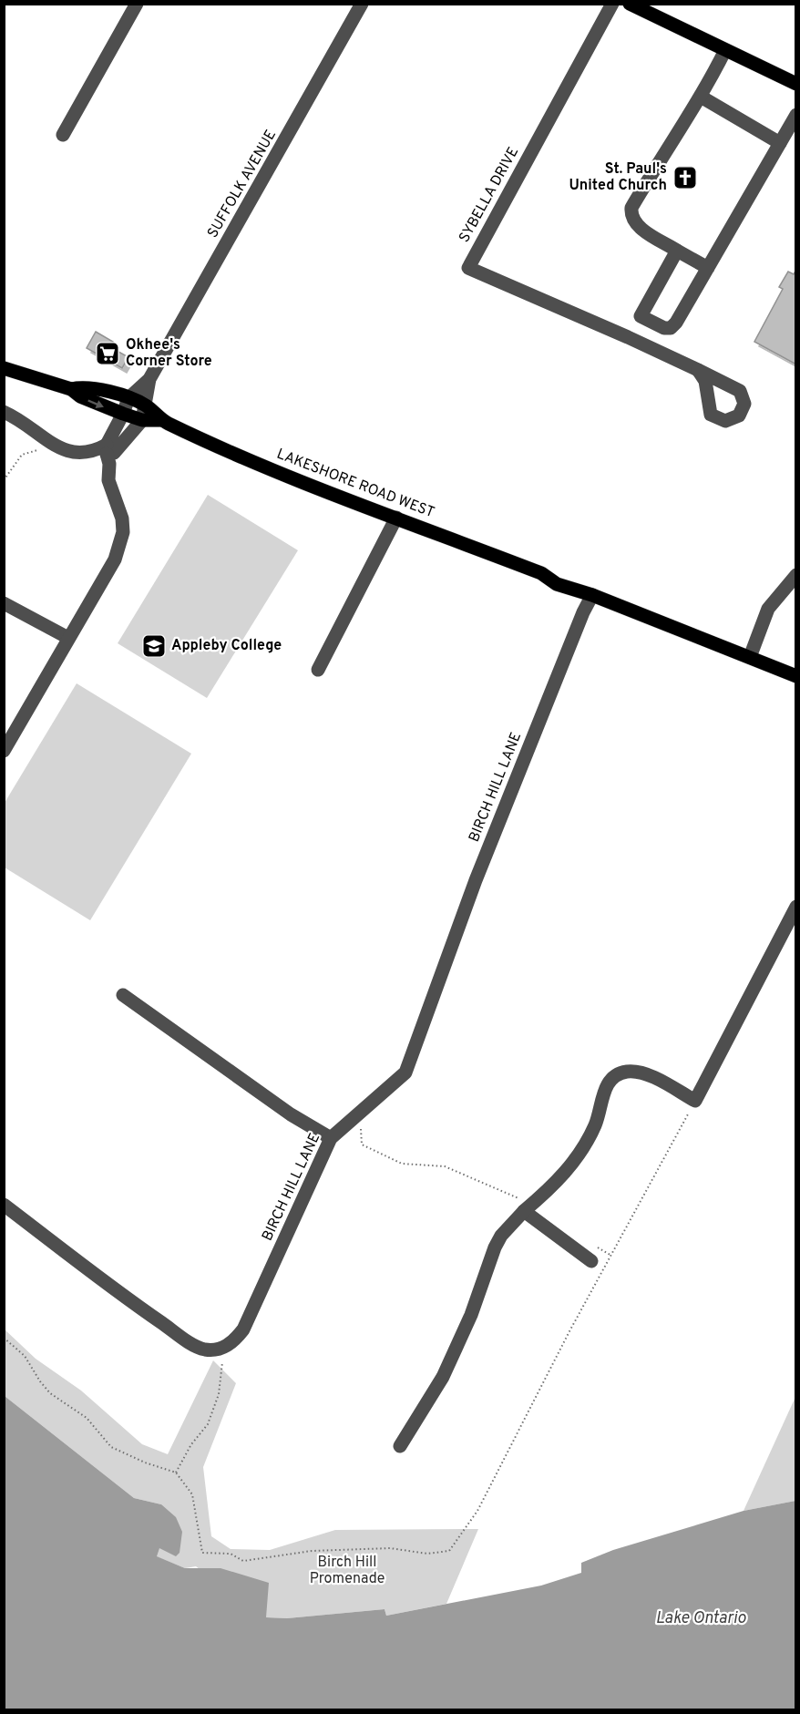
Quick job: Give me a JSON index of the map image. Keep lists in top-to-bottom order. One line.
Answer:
{"streets":{"main road":["LAKESHORE ROAD WEST"],"street":["SUFFOLK AVENUE","SYBELLA DRIVE","BIRCH HILL LANE"]},"crossings":[["SUFFOLK AVENUE","LAKESHORE ROAD WEST"],["LAKESHORE ROAD WEST","BIRCH HILL LANE"]],"water":["Lake Ontario"],"parks":["Birch Hill Promenade"],"places":{"church":["St. Paul's United Church"],"supermarket":["Okhee's Corner Store"],"school or university":["Appleby College"]}}
